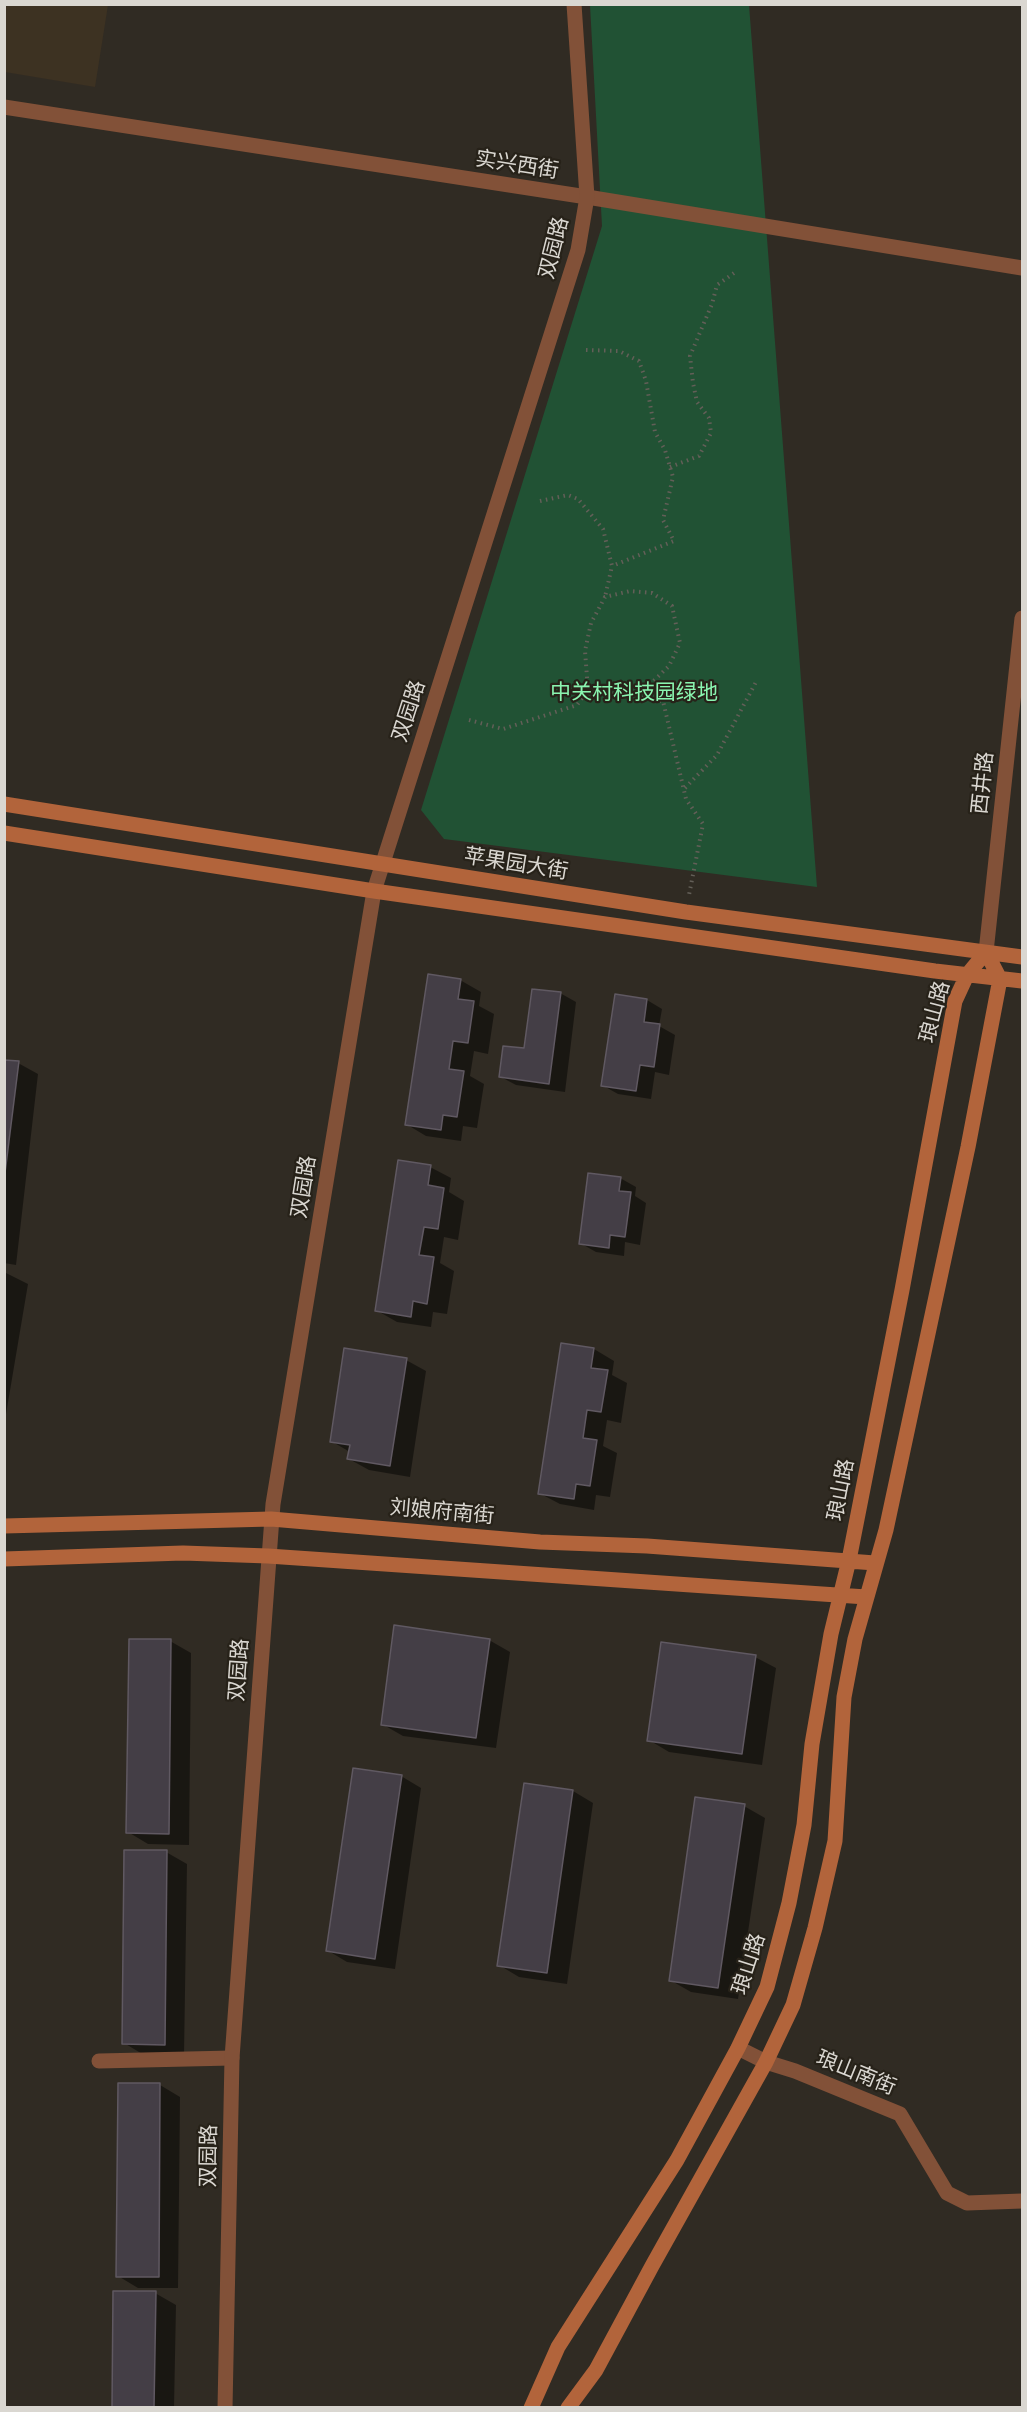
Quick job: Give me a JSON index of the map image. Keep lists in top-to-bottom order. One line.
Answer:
{"streets":{"main road":["苹果园大街","琅山路","刘娘府南街"],"street":["实兴西街","双园路","西井路","琅山南街"]},"crossings":[["实兴西街","双园路"],["双园路","苹果园大街"],["双园路","刘娘府南街"],["西井路","苹果园大街"],["西井路","琅山路"],["苹果园大街","琅山路"],["琅山路","刘娘府南街"],["琅山路","琅山南街"]],"parks":["中关村科技园绿地"]}
